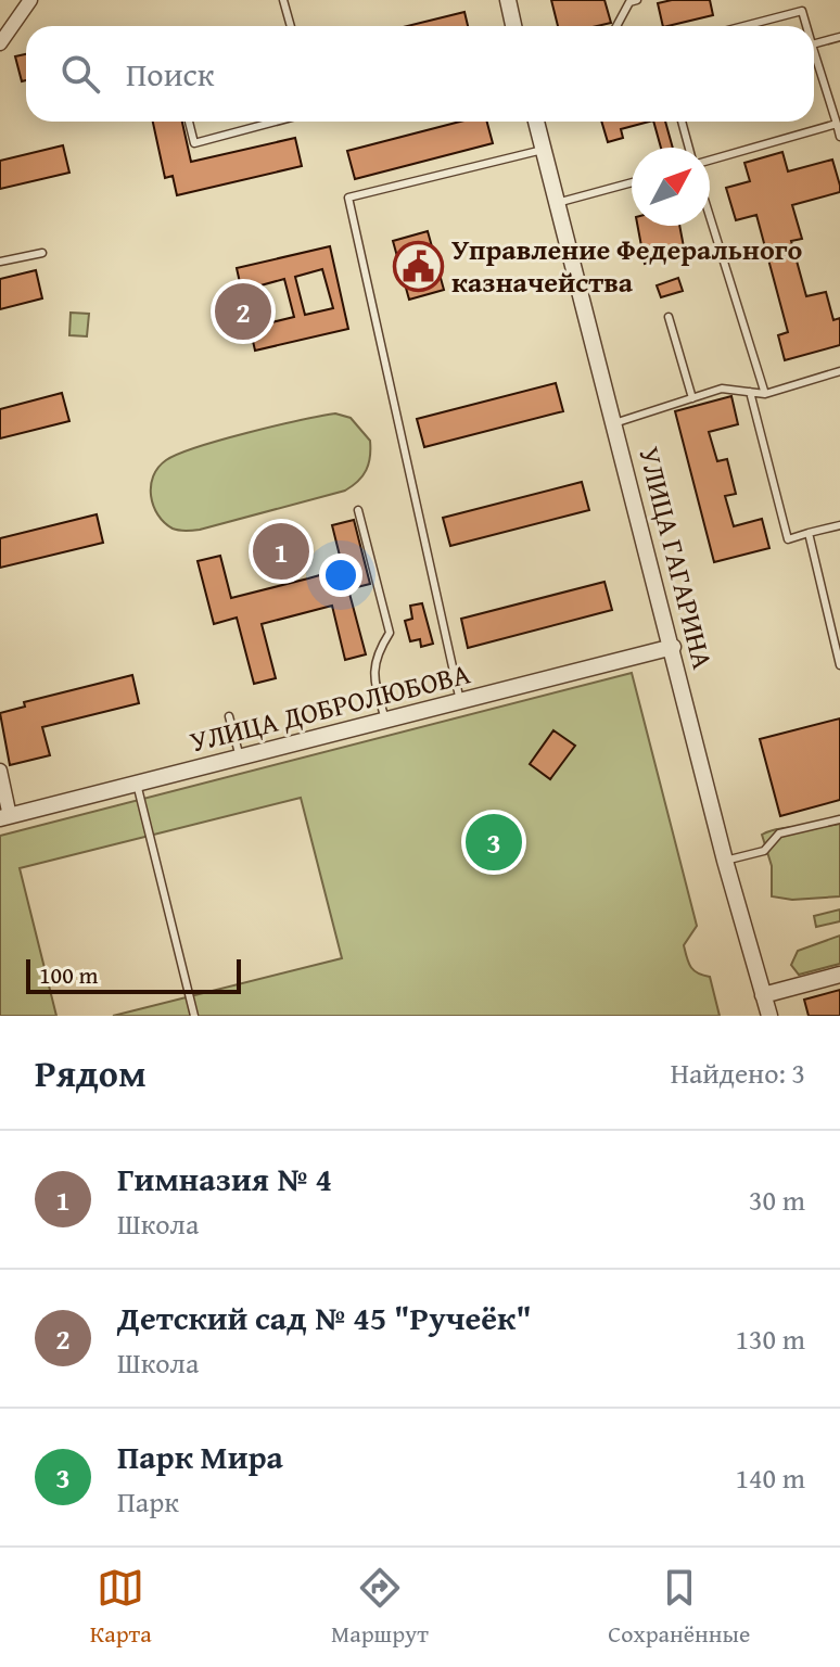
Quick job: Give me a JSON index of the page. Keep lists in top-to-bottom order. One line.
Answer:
{"streets":{"street":["УЛИЦА ГАГАРИНА","УЛИЦА ДОБРОЛЮБОВА"]},"crossings":[["УЛИЦА ГАГАРИНА","УЛИЦА ДОБРОЛЮБОВА"]],"places":{"public building":["Управление Федерального казначейства"]},"scale_bar":"100 m","north":"top right","page":{"search":"Поиск","pins":["2","1","3"],"scale":"100 m","heading":["Рядом","Найдено: 3"],"list":[{"mark":"1","name":"Гимназия № 4","note":"Школа","value":"30 m"},{"mark":"2","name":"Детский сад № 45 \"Ручеёк\"","note":"Школа","value":"130 m"},{"mark":"3","name":"Парк Мира","note":"Парк","value":"140 m"}],"nav":["Карта","Маршрут","Сохранённые"]}}
